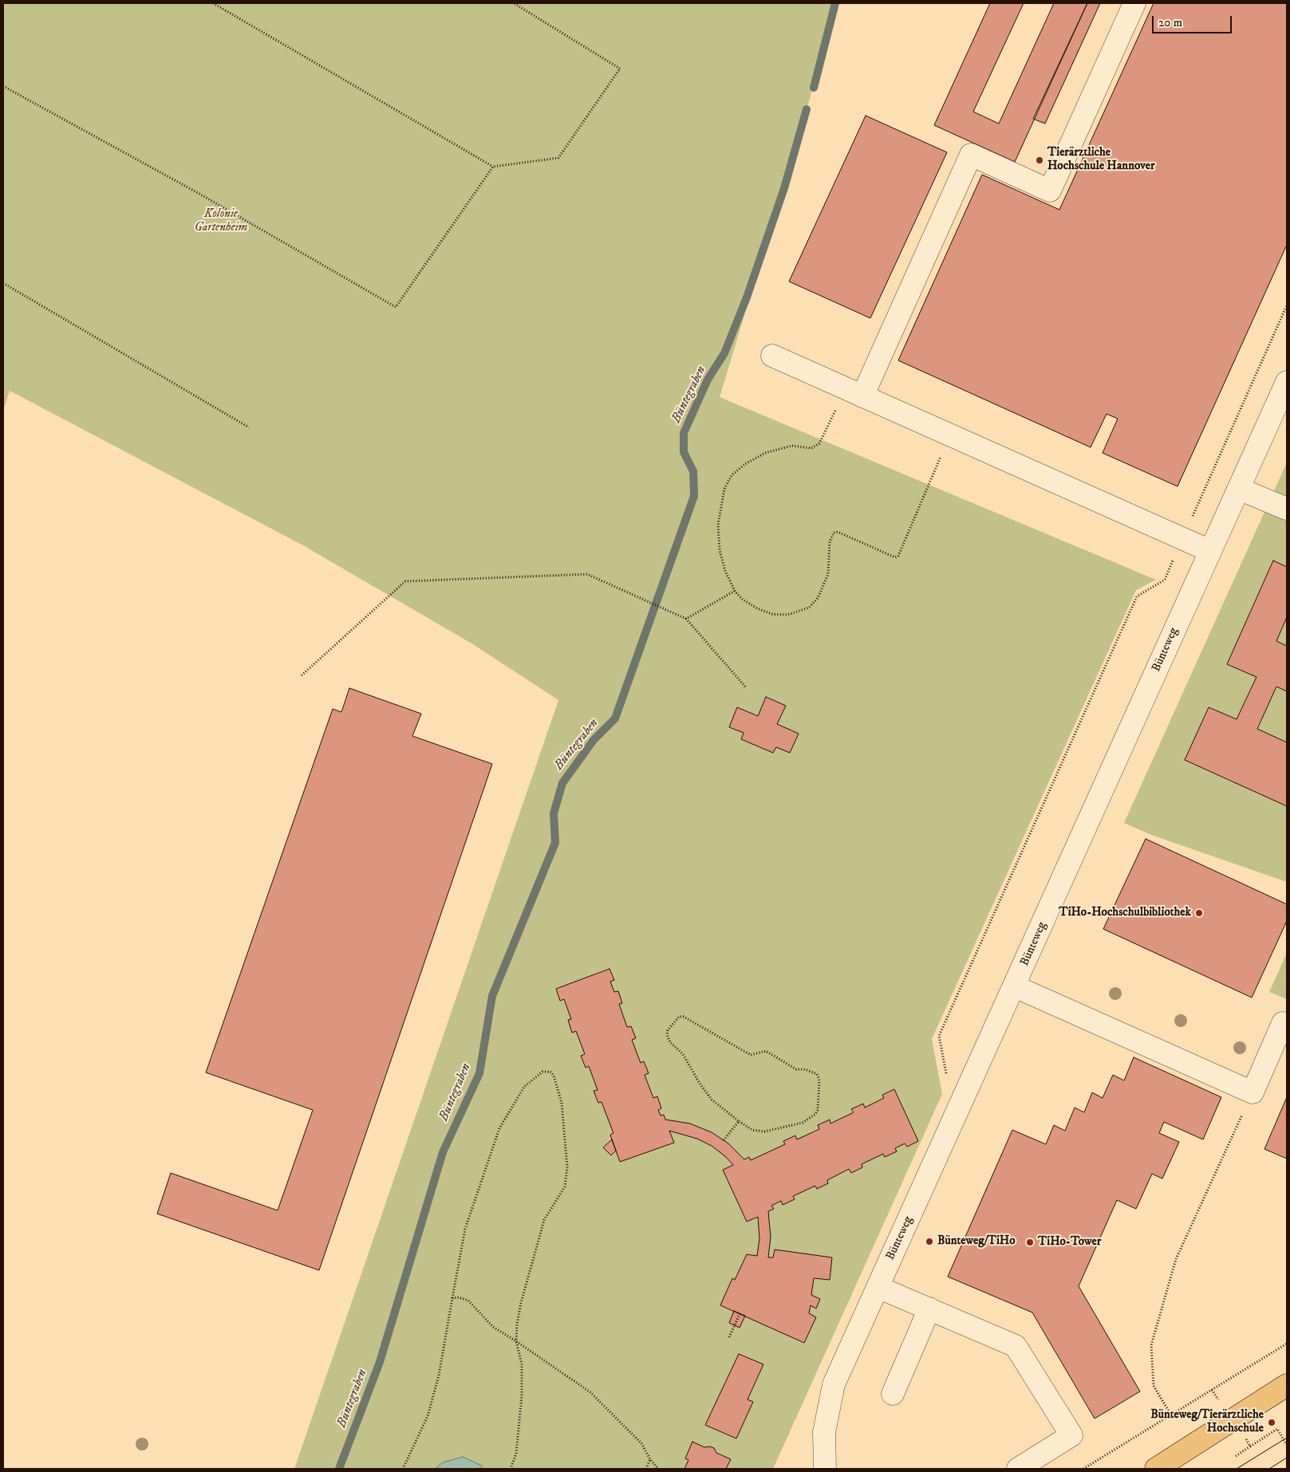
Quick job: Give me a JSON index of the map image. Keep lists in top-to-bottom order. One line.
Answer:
{"streets":{"street":["Bünteweg"]},"water":["Büntegraben"],"parks":["Kolonie Gartenheim"],"places":["Tierärztliche Hochschule Hannover","TiHo-Hochschulbibliothek","Bünteweg/TiHo","TiHo-Tower","Bünteweg/Tierärztliche Hochschule"],"scale_bar":"20 m"}
